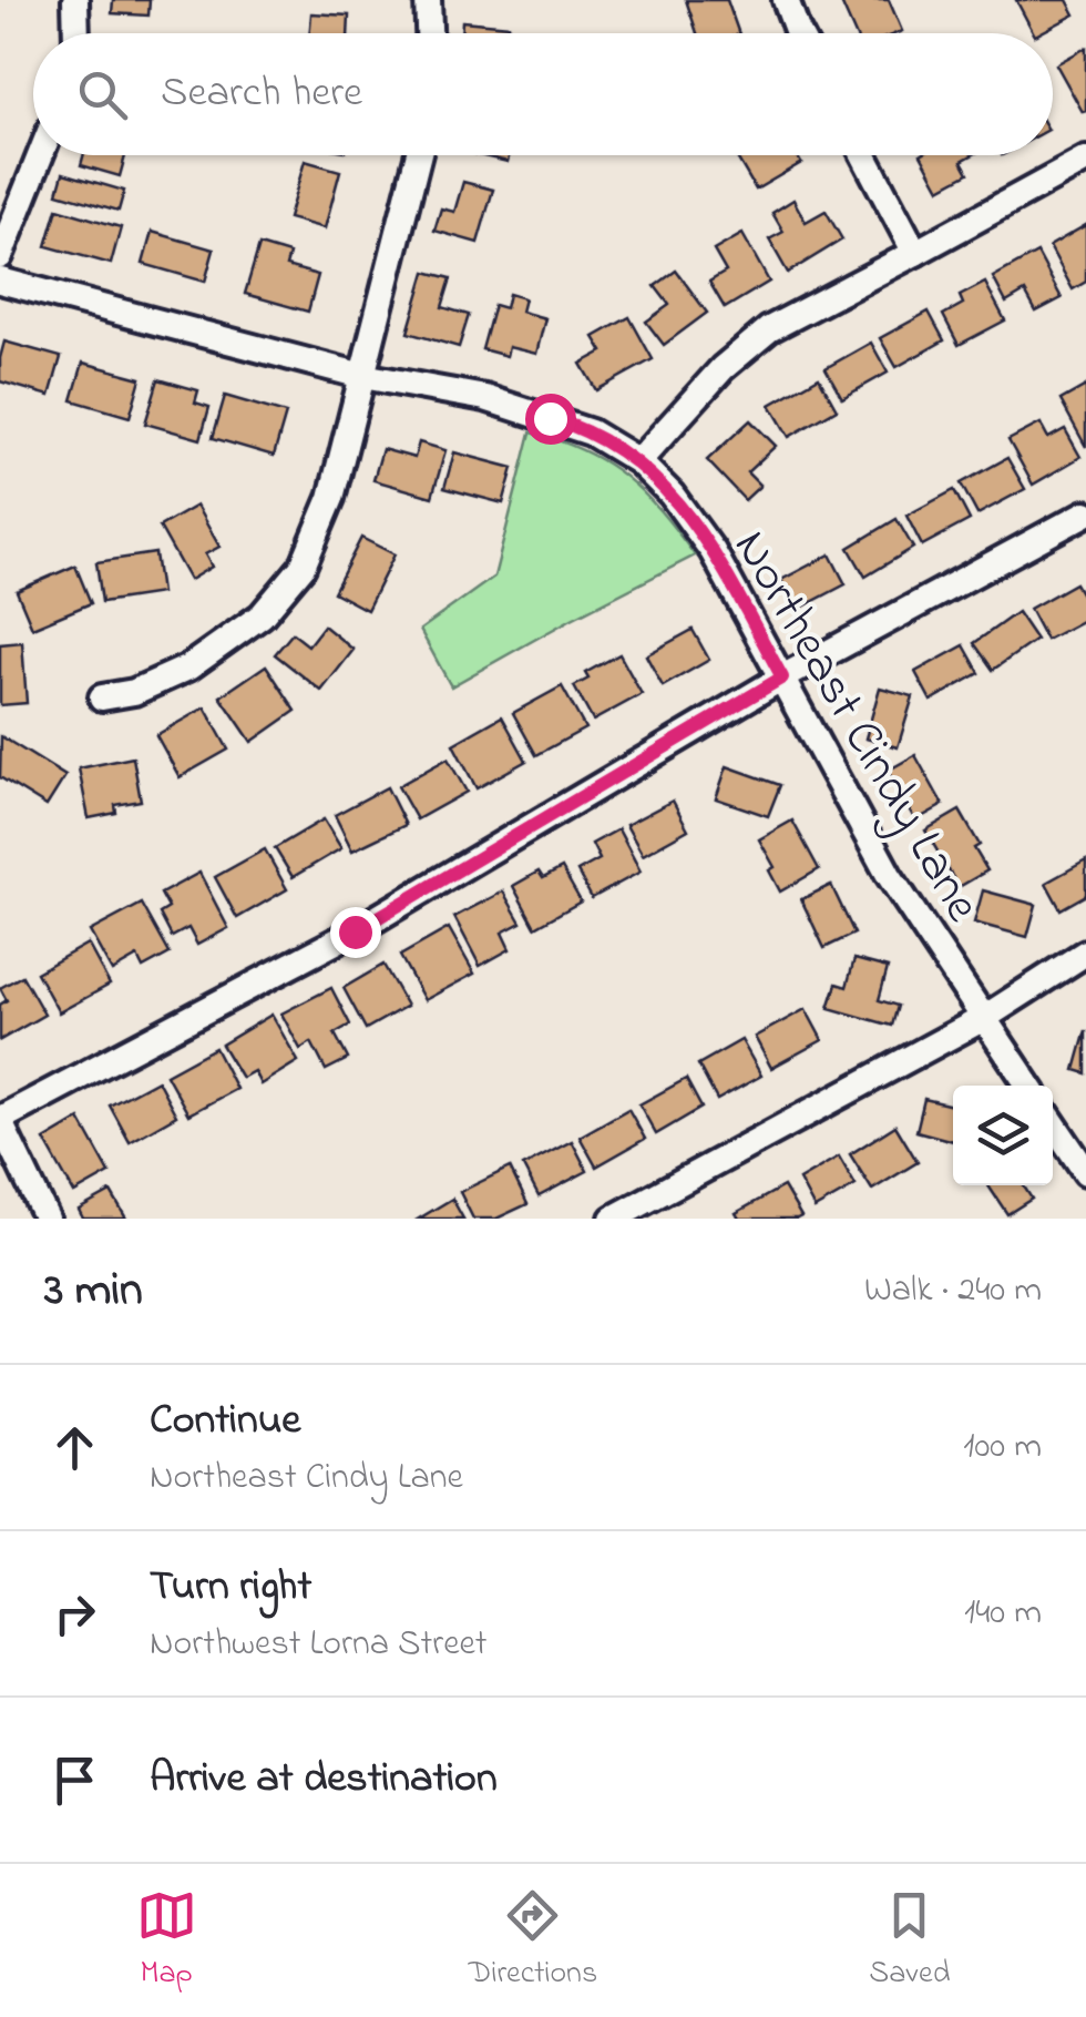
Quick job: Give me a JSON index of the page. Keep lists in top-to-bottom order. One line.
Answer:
{"streets":{"street":["Northeast Cindy Lane"]},"page":{"search":"Search here","heading":["3 min","Walk · 240 m"],"list":[["Continue","Northeast Cindy Lane","100 m"],["Turn right","Northwest Lorna Street","140 m"],"Arrive at destination"],"nav":["Map","Directions","Saved"]}}
